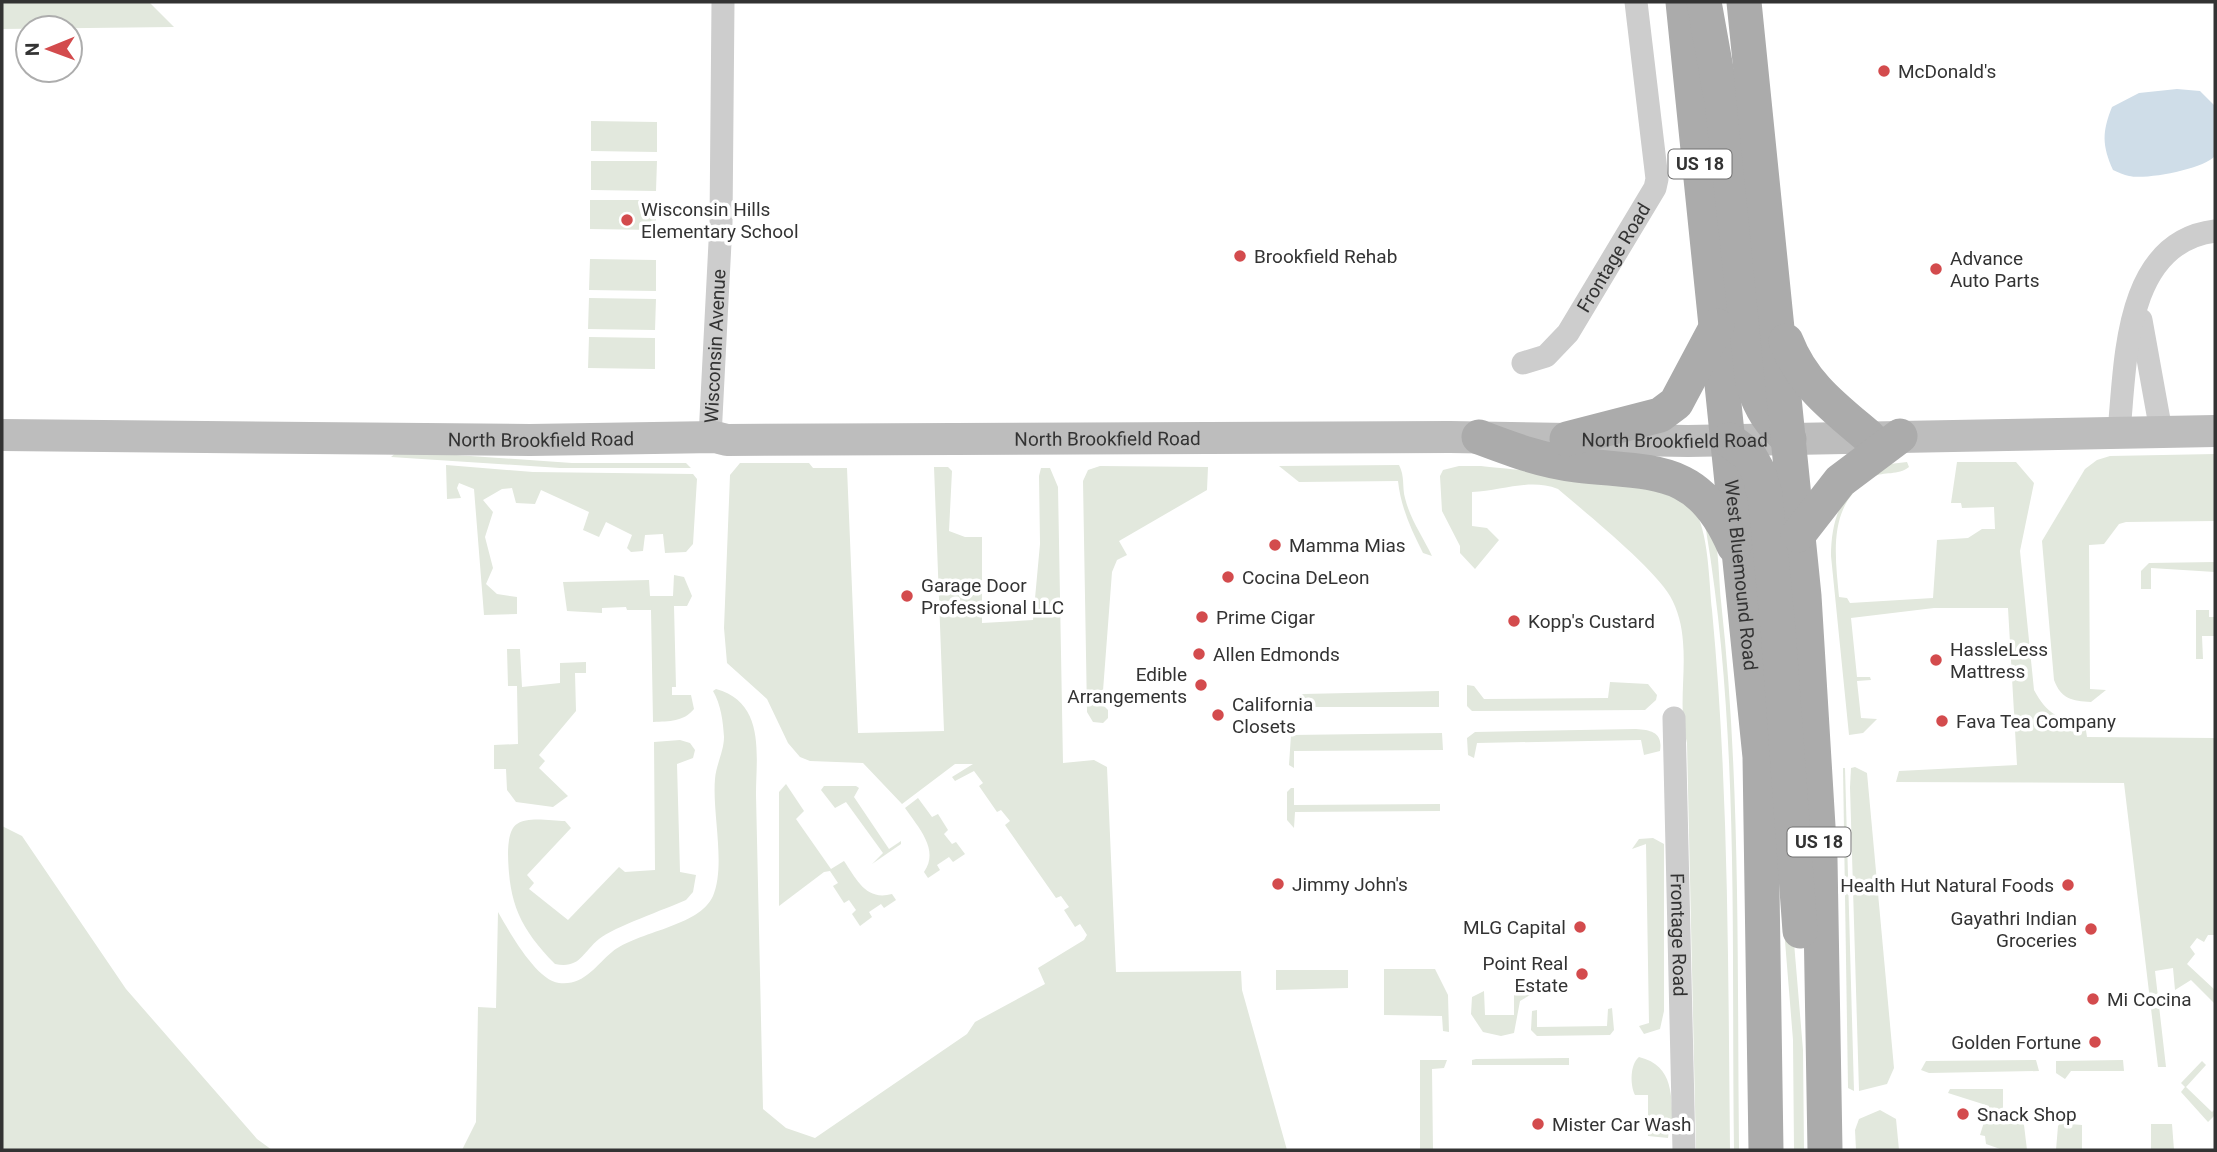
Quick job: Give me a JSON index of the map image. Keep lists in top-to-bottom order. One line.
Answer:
{"streets":{"main road":["US 18","West Bluemound Road"],"street":["Frontage Road","Wisconsin Avenue","North Brookfield Road"]},"crossings":[["US 18","North Brookfield Road"],["Wisconsin Avenue","North Brookfield Road"],["North Brookfield Road","West Bluemound Road"]],"places":["McDonald's","Wisconsin Hills Elementary School","Brookfield Rehab","Advance Auto Parts","Mamma Mias","Cocina DeLeon","Garage Door Professional LLC","Prime Cigar","Kopp's Custard","Allen Edmonds","HassleLess Mattress","Edible Arrangements","California Closets","Fava Tea Company","Jimmy John's","Health Hut Natural Foods","MLG Capital","Gayathri Indian Groceries","Point Real Estate","Mi Cocina","Golden Fortune","Snack Shop","Mister Car Wash"],"north":"left"}
